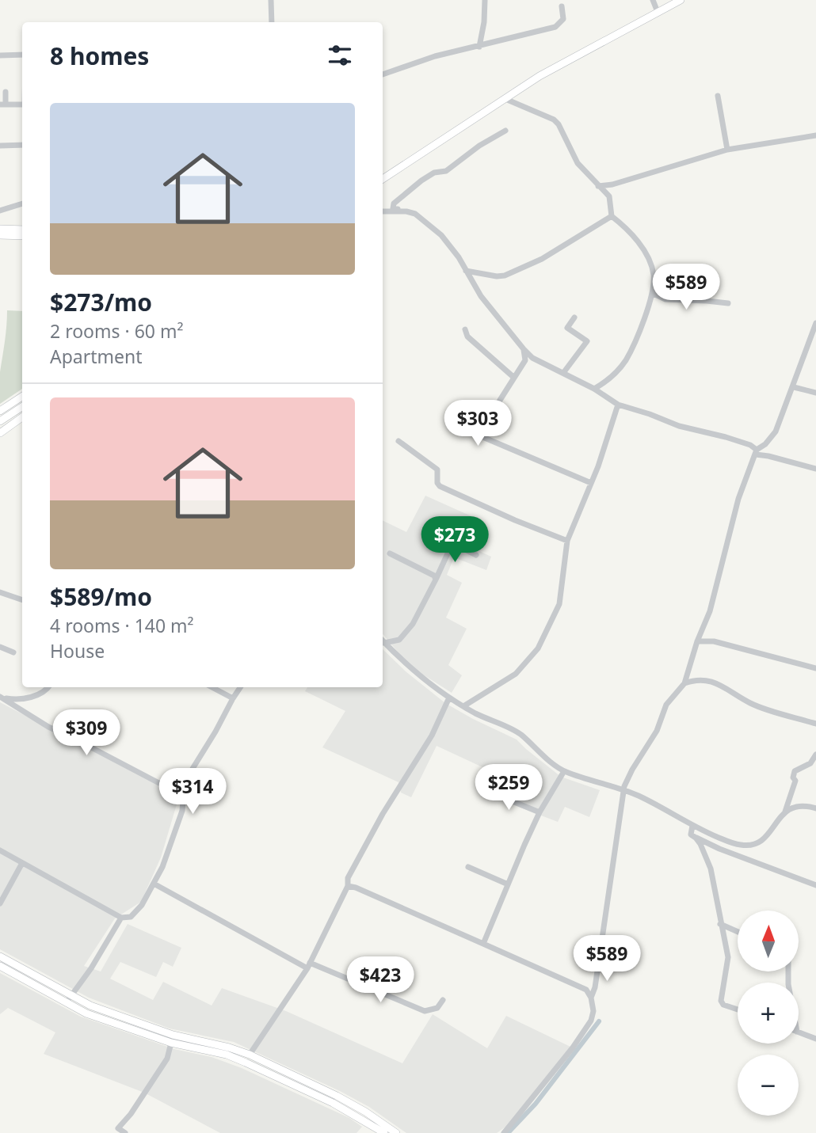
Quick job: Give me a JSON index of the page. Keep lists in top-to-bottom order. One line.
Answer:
{"north":"top","page":{"heading":"8 homes","list":[{"name":"$273/mo","note":"2 rooms · 60 m² · Apartment"},{"name":"$589/mo","note":"4 rooms · 140 m² · House"}],"price":["$589","$303","$273","$309","$259","$314","$589","$423"],"map_buttons":["+","−"]}}
